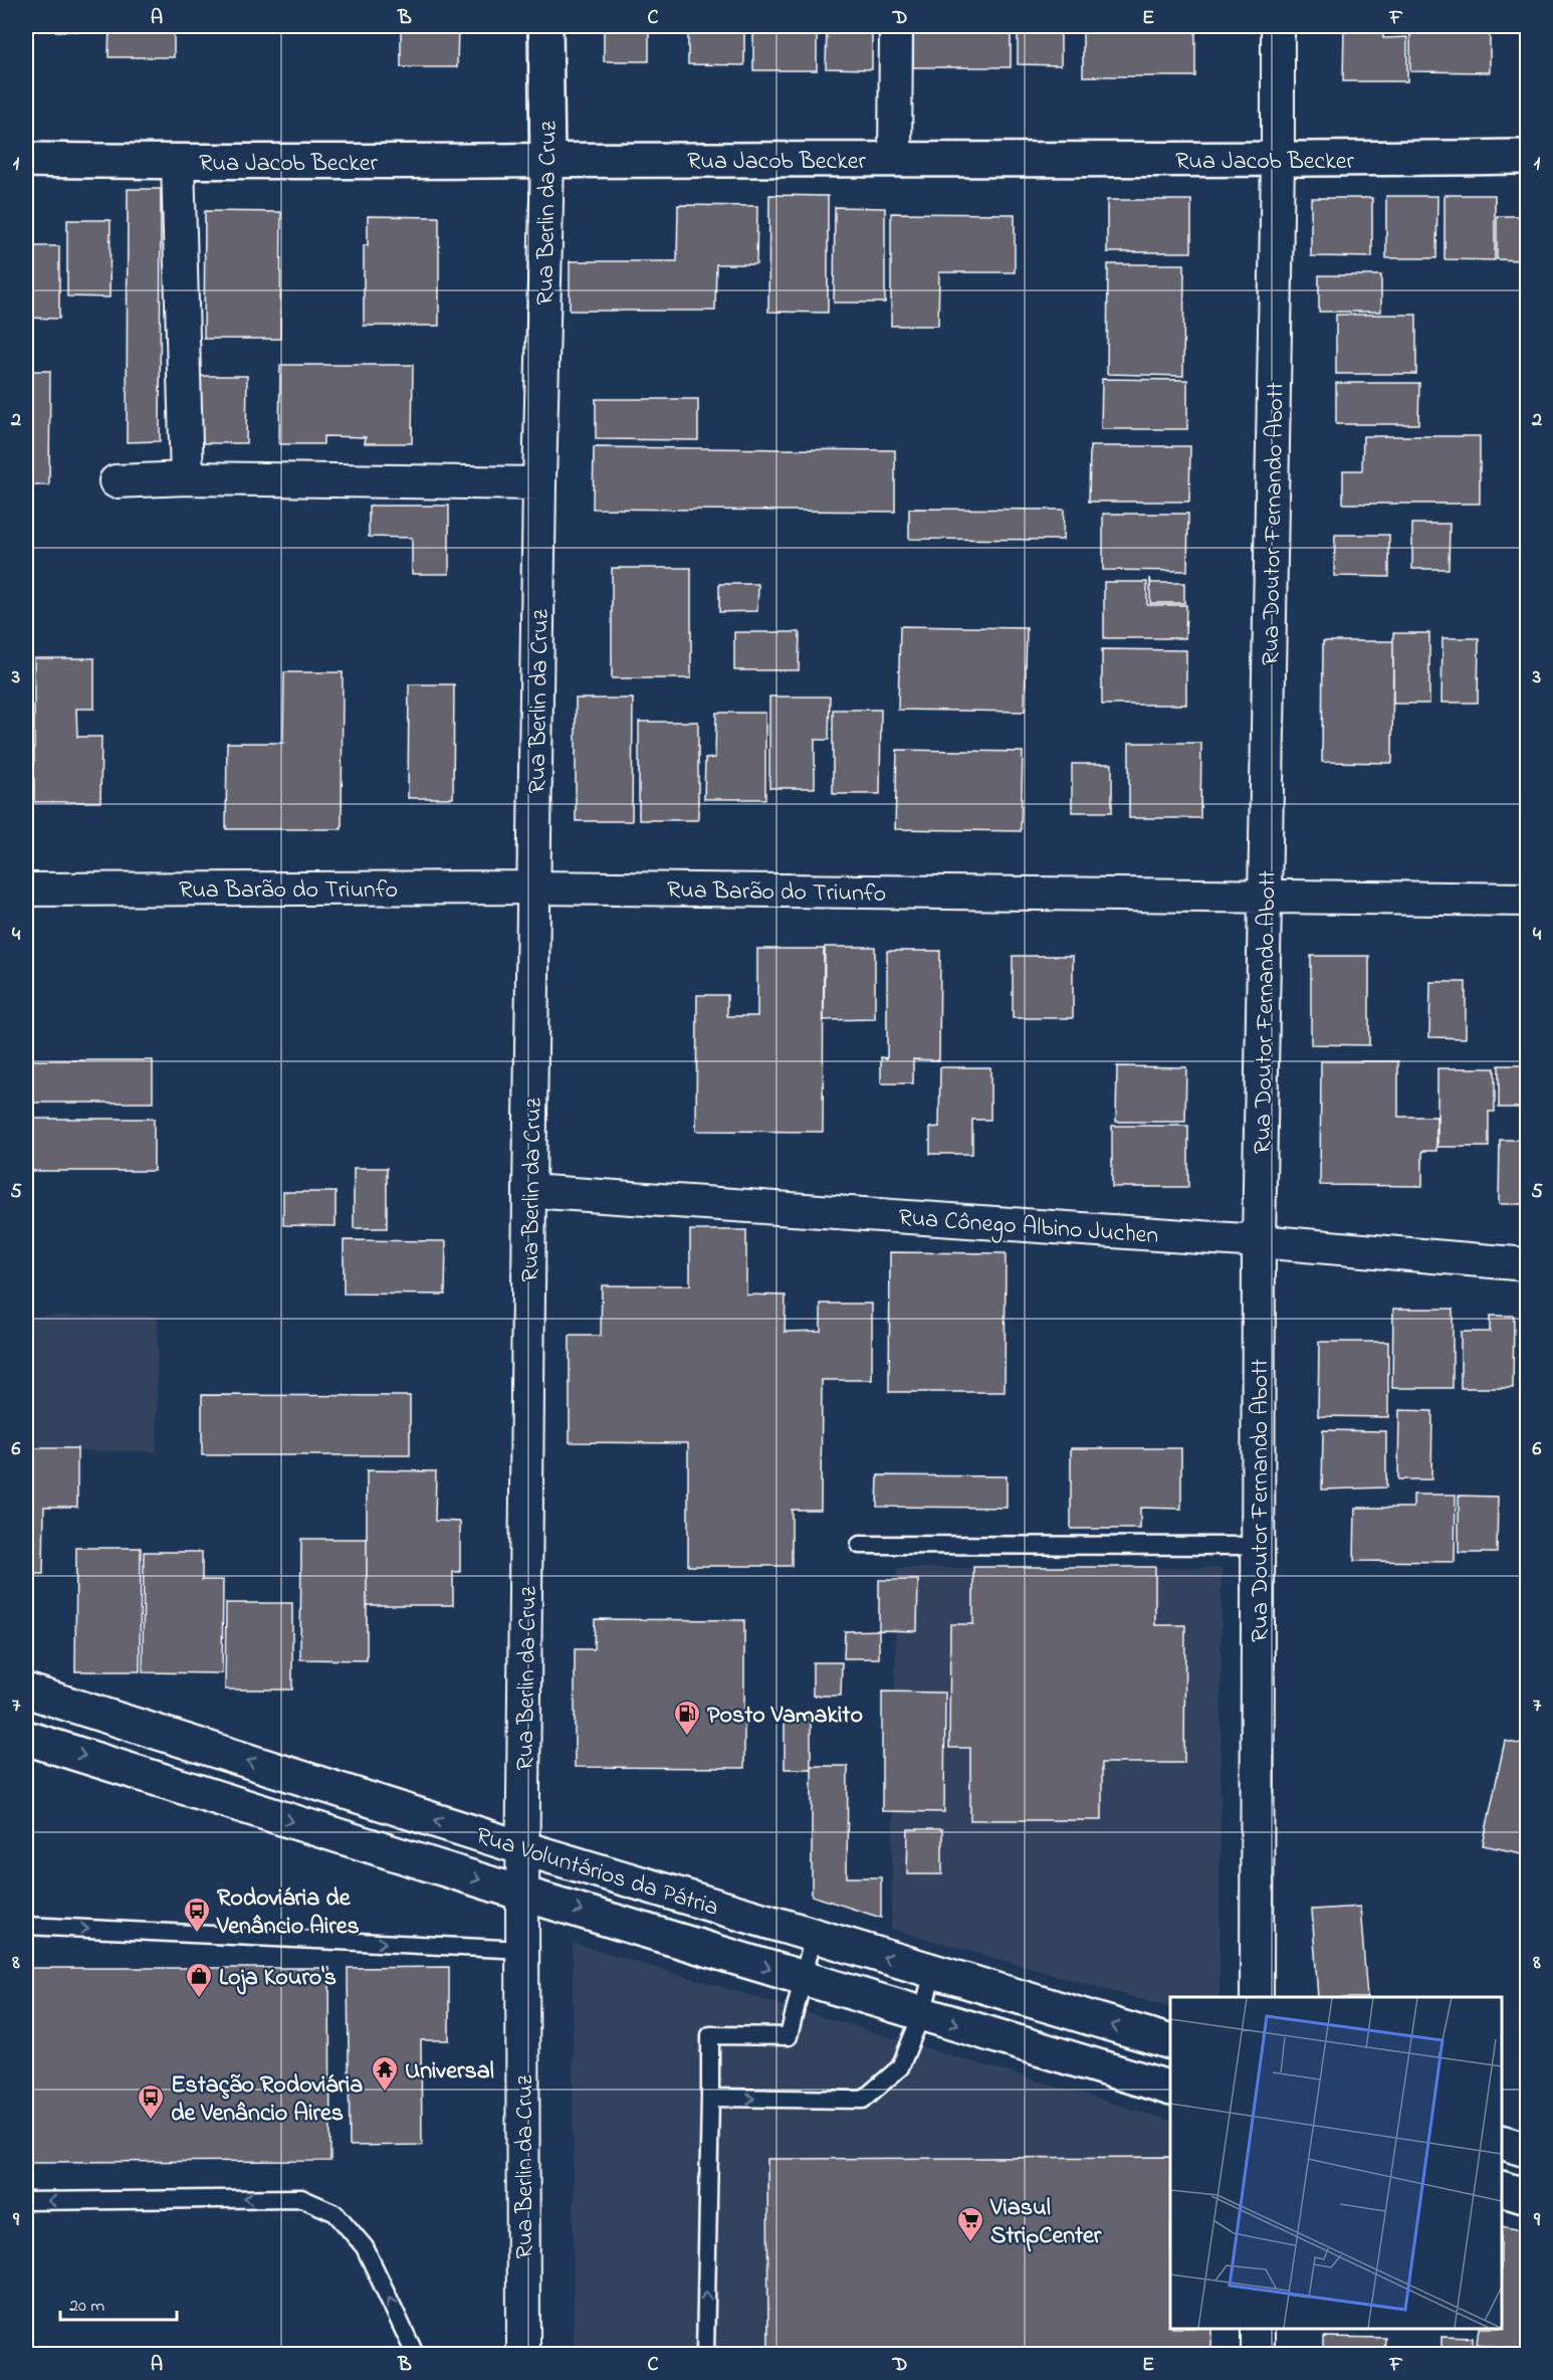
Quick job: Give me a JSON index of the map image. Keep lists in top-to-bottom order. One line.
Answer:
{"streets":{"main road":["Rua Jacob Becker","Rua Berlin da Cruz","Rua Voluntários da Pátria"],"street":["Rua Doutor Fernando Abott","Rua Barão do Triunfo","Rua Cônego Albino Juchen"]},"crossings":[["Rua Jacob Becker","Rua Berlin da Cruz"],["Rua Jacob Becker","Rua Doutor Fernando Abott"],["Rua Berlin da Cruz","Rua Barão do Triunfo"],["Rua Berlin da Cruz","Rua Cônego Albino Juchen"],["Rua Berlin da Cruz","Rua Voluntários da Pátria"],["Rua Doutor Fernando Abott","Rua Barão do Triunfo"],["Rua Doutor Fernando Abott","Rua Cônego Albino Juchen"]],"places":{"fuel station":["Posto Vamakito"],"bus stop":["Rodoviária de Venâncio Aires","Estação Rodoviária de Venâncio Aires"],"shop":["Loja Kouro's"],"temple":["Universal"],"supermarket":["Viasul StripCenter"]},"scale_bar":"20 m","grid":{"columns":["A","B","C","D","E","F"],"rows":["1","2","3","4","5","6","7","8","9"]}}
